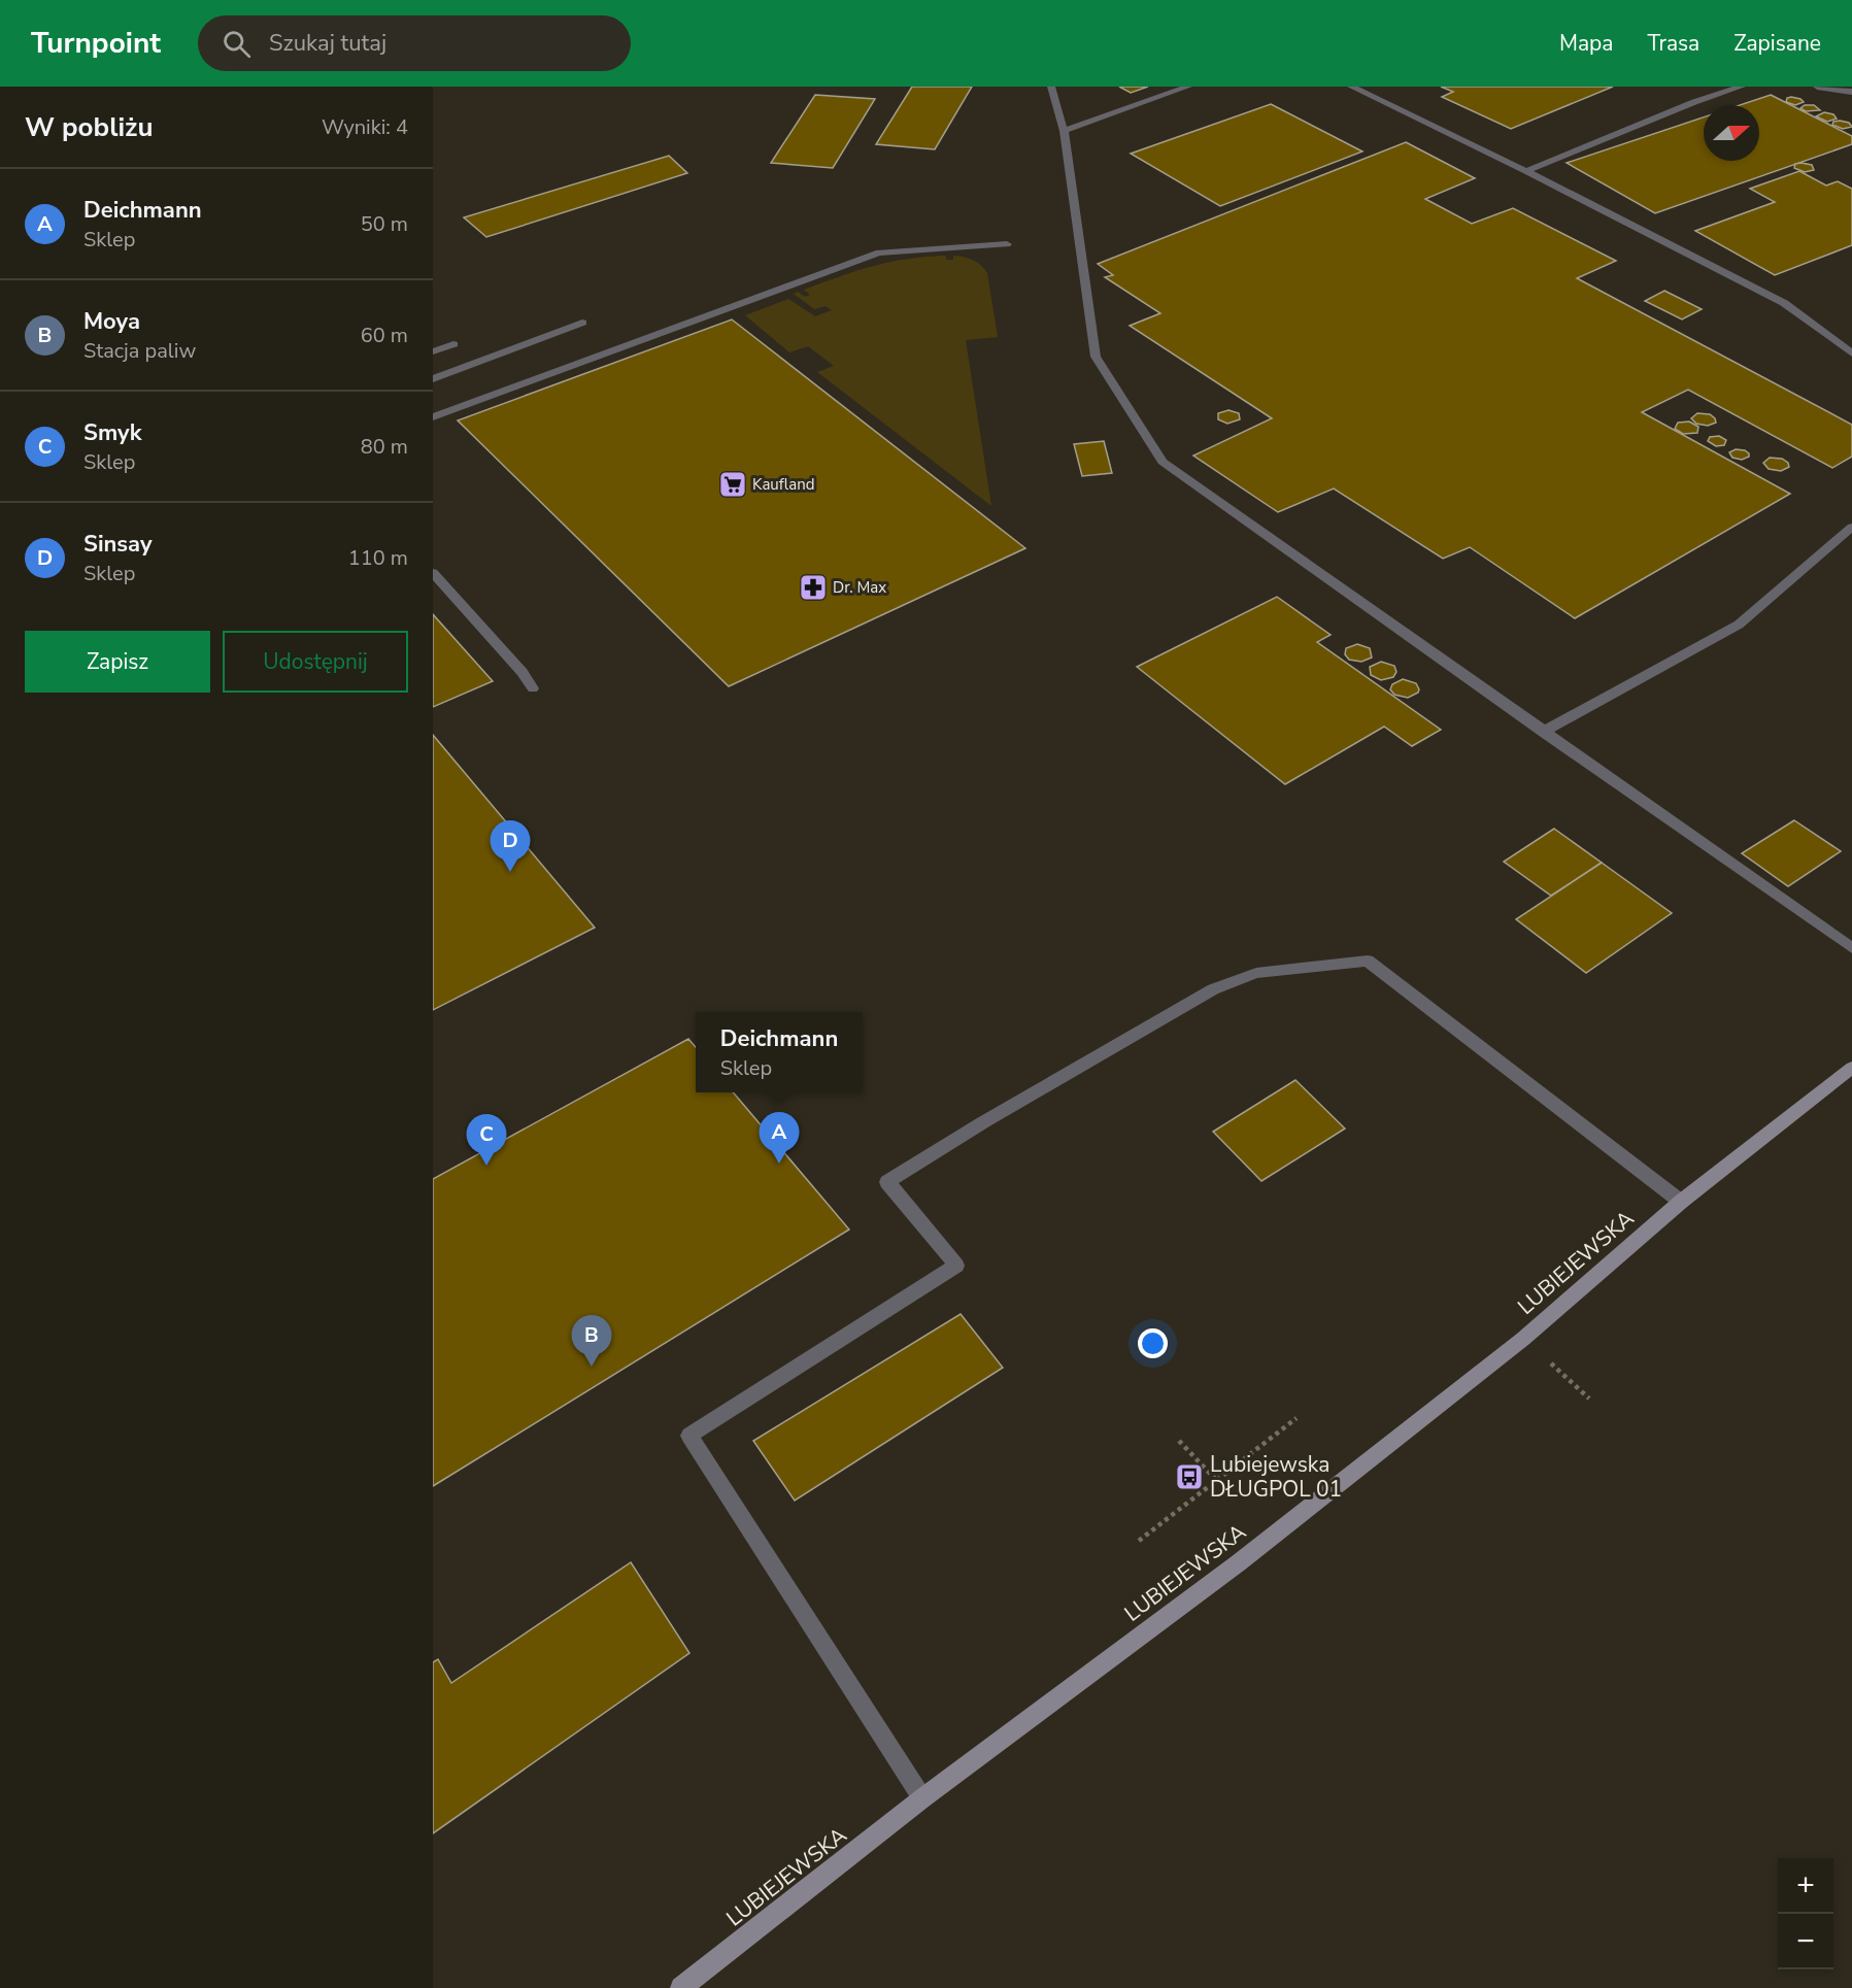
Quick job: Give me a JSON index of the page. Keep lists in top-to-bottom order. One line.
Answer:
{"streets":{"main road":["LUBIEJEWSKA"]},"places":{"supermarket":["Kaufland"],"pharmacy":["Dr. Max"],"bus stop":["Lubiejewska DŁUGPOL 01"]},"north":"right","page":{"header":"Turnpoint","search":"Szukaj tutaj","nav":["Mapa","Trasa","Zapisane"],"heading":["W pobliżu","Wyniki: 4"],"list":[{"mark":"A","name":"Deichmann","note":"Sklep","value":"50 m"},{"mark":"B","name":"Moya","note":"Stacja paliw","value":"60 m"},{"mark":"C","name":"Smyk","note":"Sklep","value":"80 m"},{"mark":"D","name":"Sinsay","note":"Sklep","value":"110 m"}],"buttons":["Zapisz","Udostępnij"],"pins":["D","A","C","B"],"popup":["Deichmann","Sklep"],"map_buttons":["+","−"]}}
